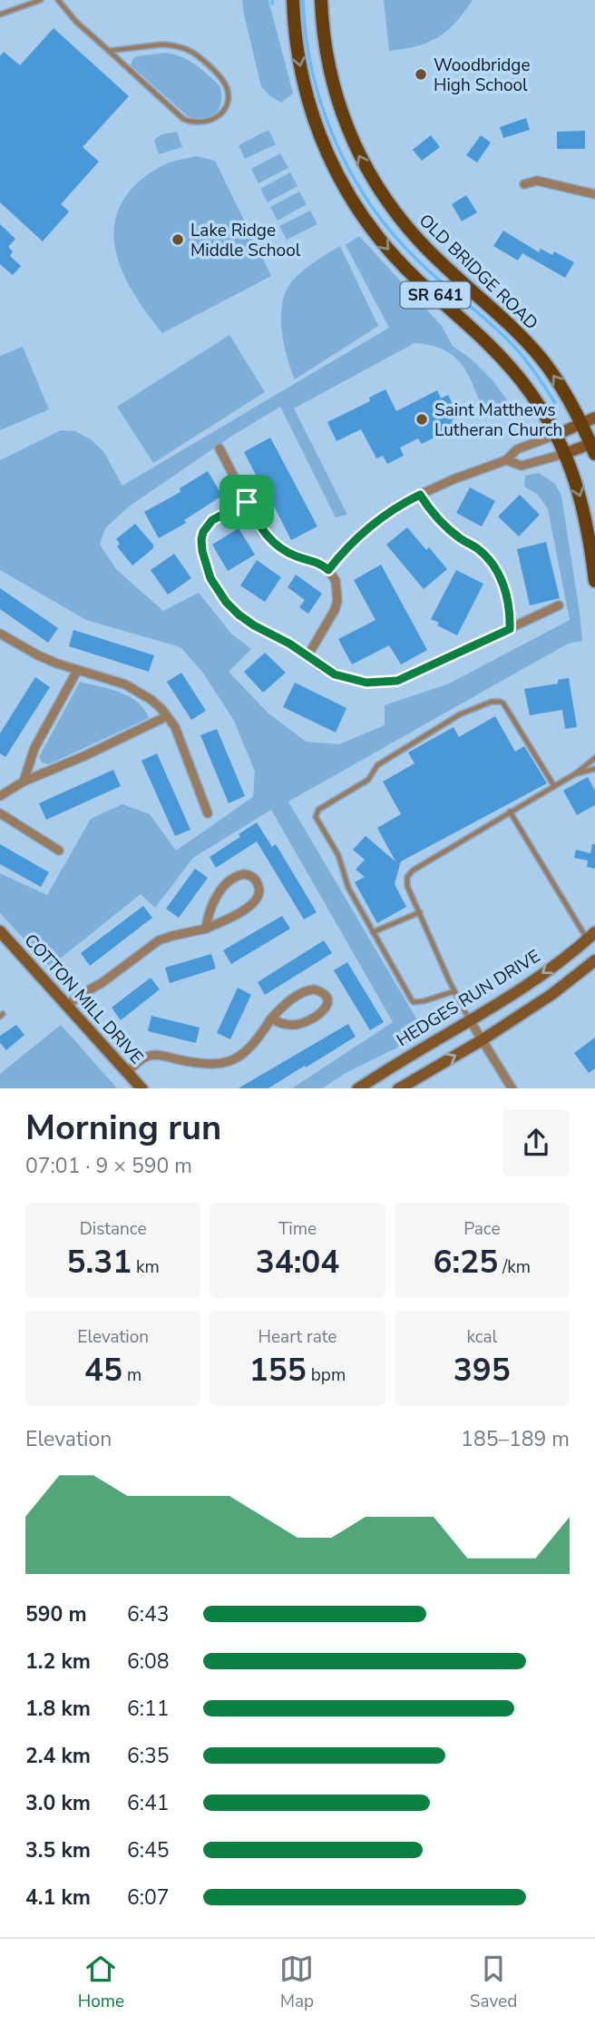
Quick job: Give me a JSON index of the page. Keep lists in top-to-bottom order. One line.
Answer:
{"streets":{"main road":["OLD BRIDGE ROAD","SR 641"],"street":["HEDGES RUN DRIVE","COTTON MILL DRIVE"]},"places":["Woodbridge High School","Lake Ridge Middle School","Saint Matthews Lutheran Church"],"page":{"heading":["Morning run","07:01 · 9 × 590 m"],"stats":[["Distance","5.31 km"],["Time","34:04"],["Pace","6:25 /km"],["Elevation","45 m"],["Heart rate","155 bpm"],["kcal","395"]],"chart":["Elevation","185–189 m"],"list":[{"name":"590 m","note":"6:43"},{"name":"1.2 km","note":"6:08"},{"name":"1.8 km","note":"6:11"},{"name":"2.4 km","note":"6:35"},{"name":"3.0 km","note":"6:41"},{"name":"3.5 km","note":"6:45"},{"name":"4.1 km","note":"6:07"}],"tabs":["Home","Map","Saved"]}}
